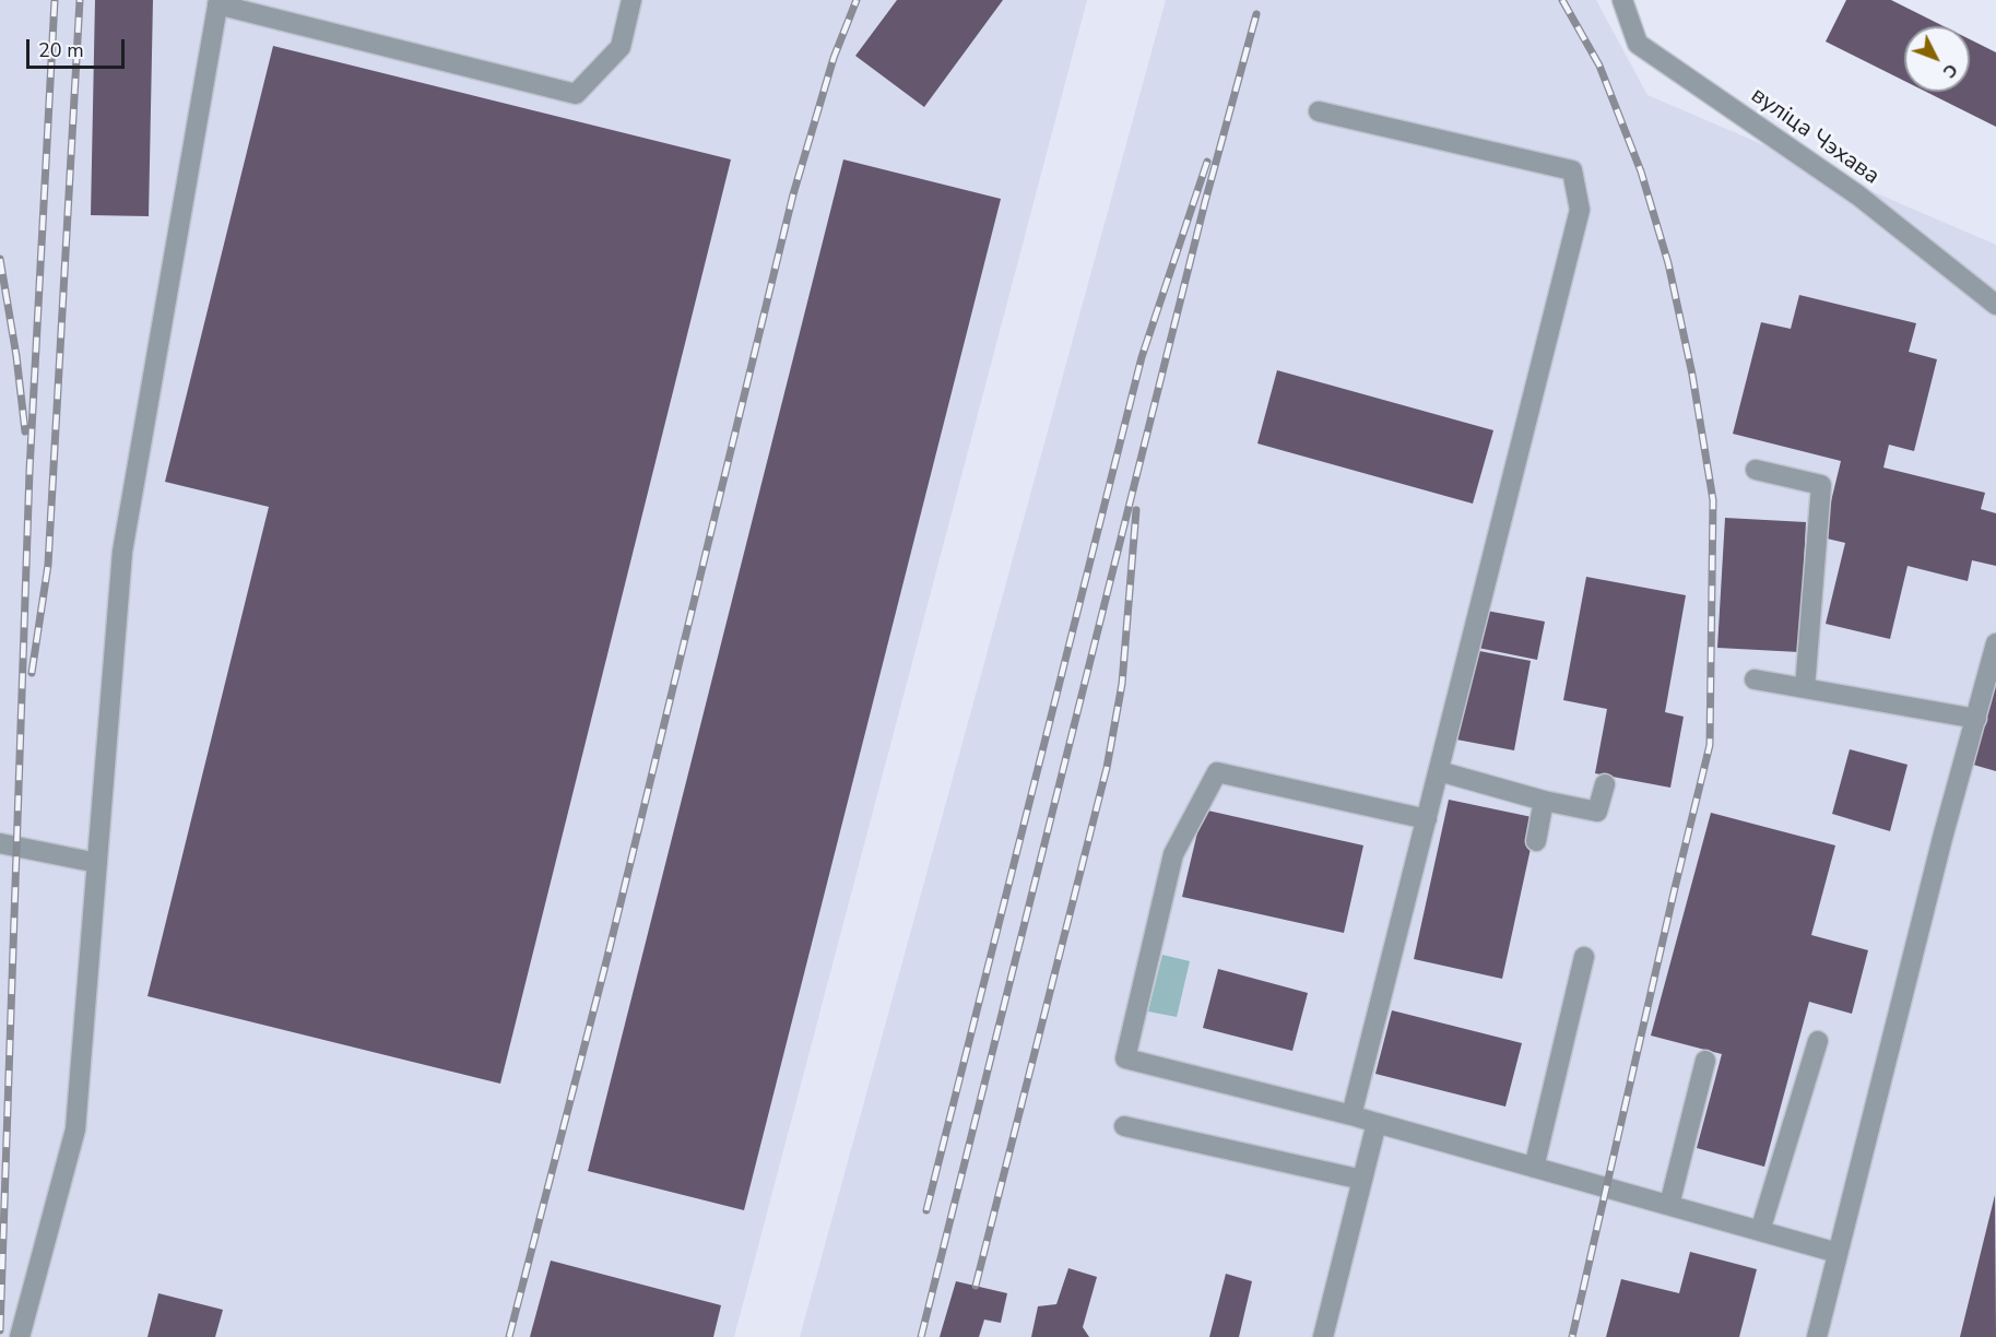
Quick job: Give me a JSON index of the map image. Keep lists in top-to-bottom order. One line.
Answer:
{"streets":{"street":["вуліца Чэхава"]},"scale_bar":"20 m","north":"bottom right"}
